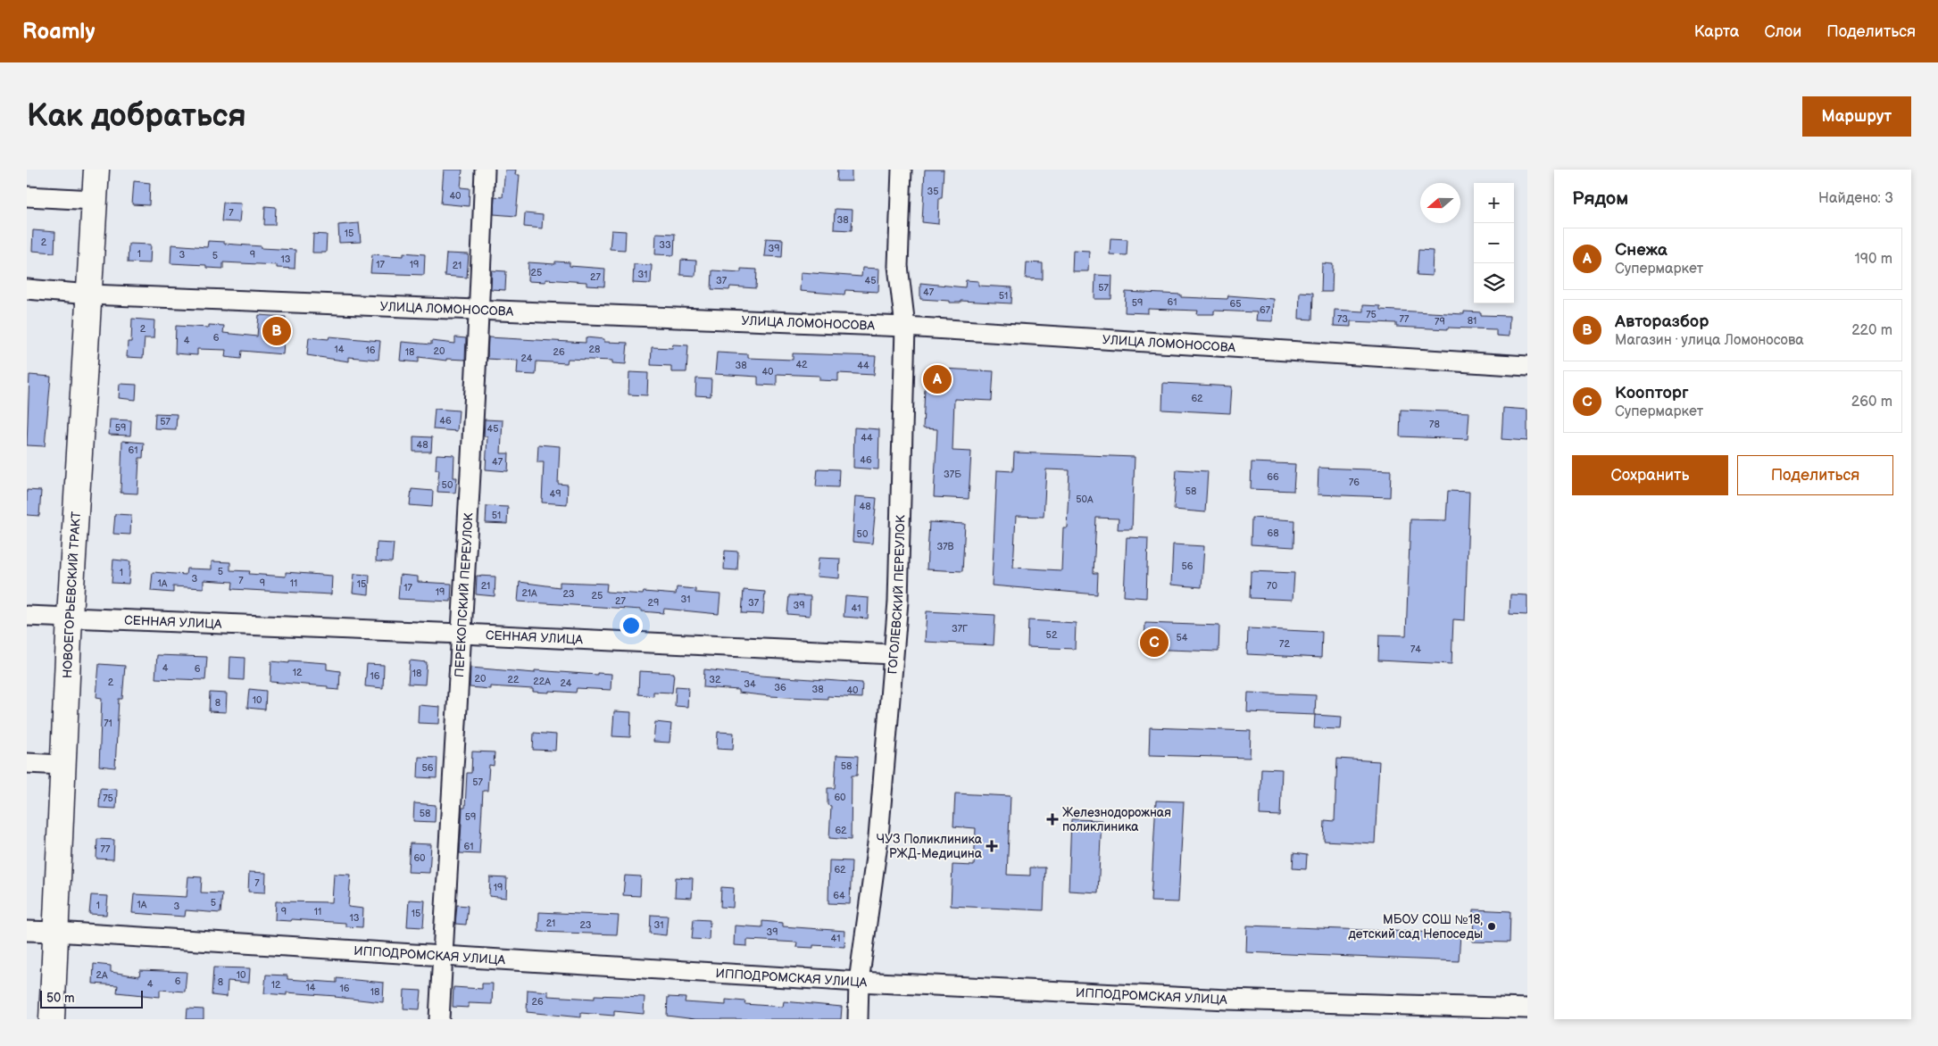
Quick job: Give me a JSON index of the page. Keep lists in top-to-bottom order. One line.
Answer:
{"streets":{"main road":["НОВОЕГОРЬЕВСКИЙ ТРАКТ"],"street":["УЛИЦА ЛОМОНОСОВА","ПЕРЕКОПСКИЙ ПЕРЕУЛОК","ГОГОЛЕВСКИЙ ПЕРЕУЛОК","СЕННАЯ УЛИЦА","ИППОДРОМСКАЯ УЛИЦА"]},"crossings":[["УЛИЦА ЛОМОНОСОВА","НОВОЕГОРЬЕВСКИЙ ТРАКТ"],["УЛИЦА ЛОМОНОСОВА","ПЕРЕКОПСКИЙ ПЕРЕУЛОК"],["УЛИЦА ЛОМОНОСОВА","ГОГОЛЕВСКИЙ ПЕРЕУЛОК"],["НОВОЕГОРЬЕВСКИЙ ТРАКТ","СЕННАЯ УЛИЦА"],["НОВОЕГОРЬЕВСКИЙ ТРАКТ","ИППОДРОМСКАЯ УЛИЦА"],["ПЕРЕКОПСКИЙ ПЕРЕУЛОК","СЕННАЯ УЛИЦА"],["ПЕРЕКОПСКИЙ ПЕРЕУЛОК","ИППОДРОМСКАЯ УЛИЦА"],["ГОГОЛЕВСКИЙ ПЕРЕУЛОК","СЕННАЯ УЛИЦА"],["ГОГОЛЕВСКИЙ ПЕРЕУЛОК","ИППОДРОМСКАЯ УЛИЦА"]],"places":{"health":["Железнодорожная поликлиника","ЧУЗ Поликлиника РЖД-Медицина"],"other":["МБОУ СОШ №18, детский сад Непоседы"]},"house_numbers":["35","40","7","38","15","2","33","39","1","3","9","5","13","17","19","21","25","31","27","37","45","57","47","51","61","59","65","67","75","73","77","81","79","2","6","4","14","28","16","20","18","26","24","42","38","44","40","62","46","57","78","59","45","44","48","61","46","47","37Б","66","76","50","58","49","50А","48","51","68","50","37В","56","5","1","3","7","1А","9","11","15","21","70","17","19","21А","23","25","31","27","29","37","39","41","37Г","52","54","72","74","4","6","12","18","16","20","22","32","22А","2","24","34","36","38","40","10","8","71","58","56","57","60","75","58","59","62","61","77","60","62","7","19","64","5","1А","1","3","9","11","15","13","21","23","31","39","41","2А","10","6","8","4","12","14","16","18","26"],"scale_bar":"50 m","north":"left","page":{"header":"Roamly","nav":["Карта","Слои","Поделиться"],"buttons":["Маршрут",["Сохранить","Поделиться"]],"title":"Как добраться","heading":["Рядом","Найдено: 3"],"map_buttons":["+","−"],"list":[{"mark":"A","name":"Снежа","note":"Супермаркет","value":"190 m"},{"mark":"B","name":"Авторазбор","note":"Магазин · улица Ломоносова","value":"220 m"},{"mark":"C","name":"Коопторг","note":"Супермаркет","value":"260 m"}],"pins":["B","A","C"],"scale":"50 m"}}
